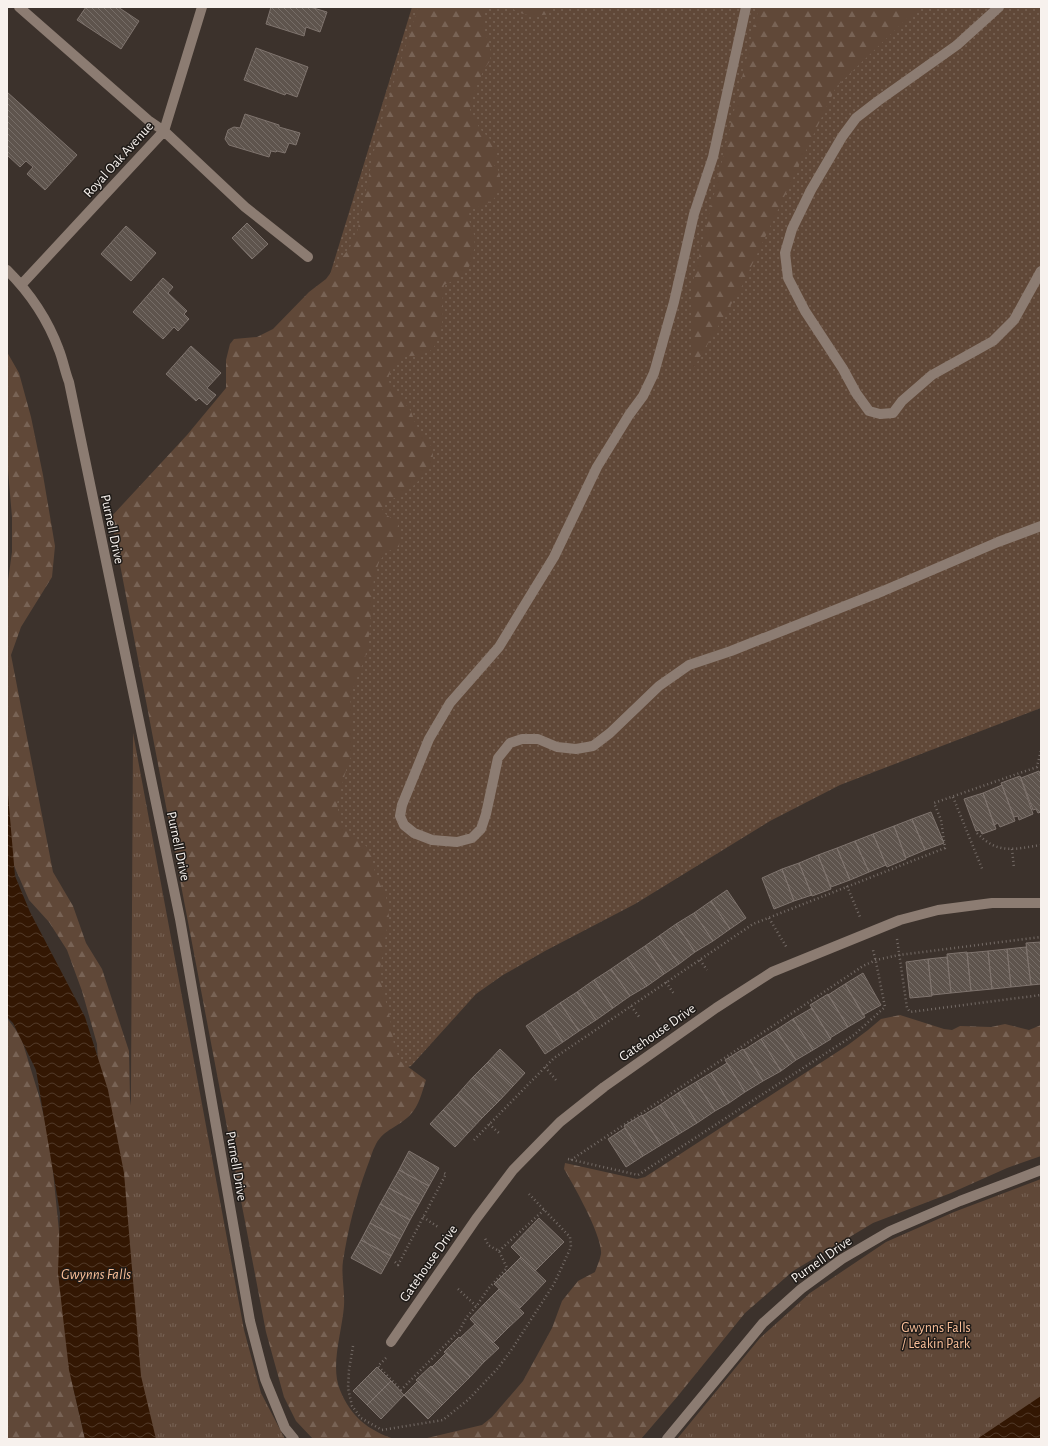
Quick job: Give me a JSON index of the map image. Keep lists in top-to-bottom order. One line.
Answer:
{"streets":{"street":["Royal Oak Avenue","Purnell Drive","Gatehouse Drive"]},"crossings":[["Royal Oak Avenue","Purnell Drive"]],"water":["Gwynns Falls"],"parks":["Gwynns Falls / Leakin Park"]}
